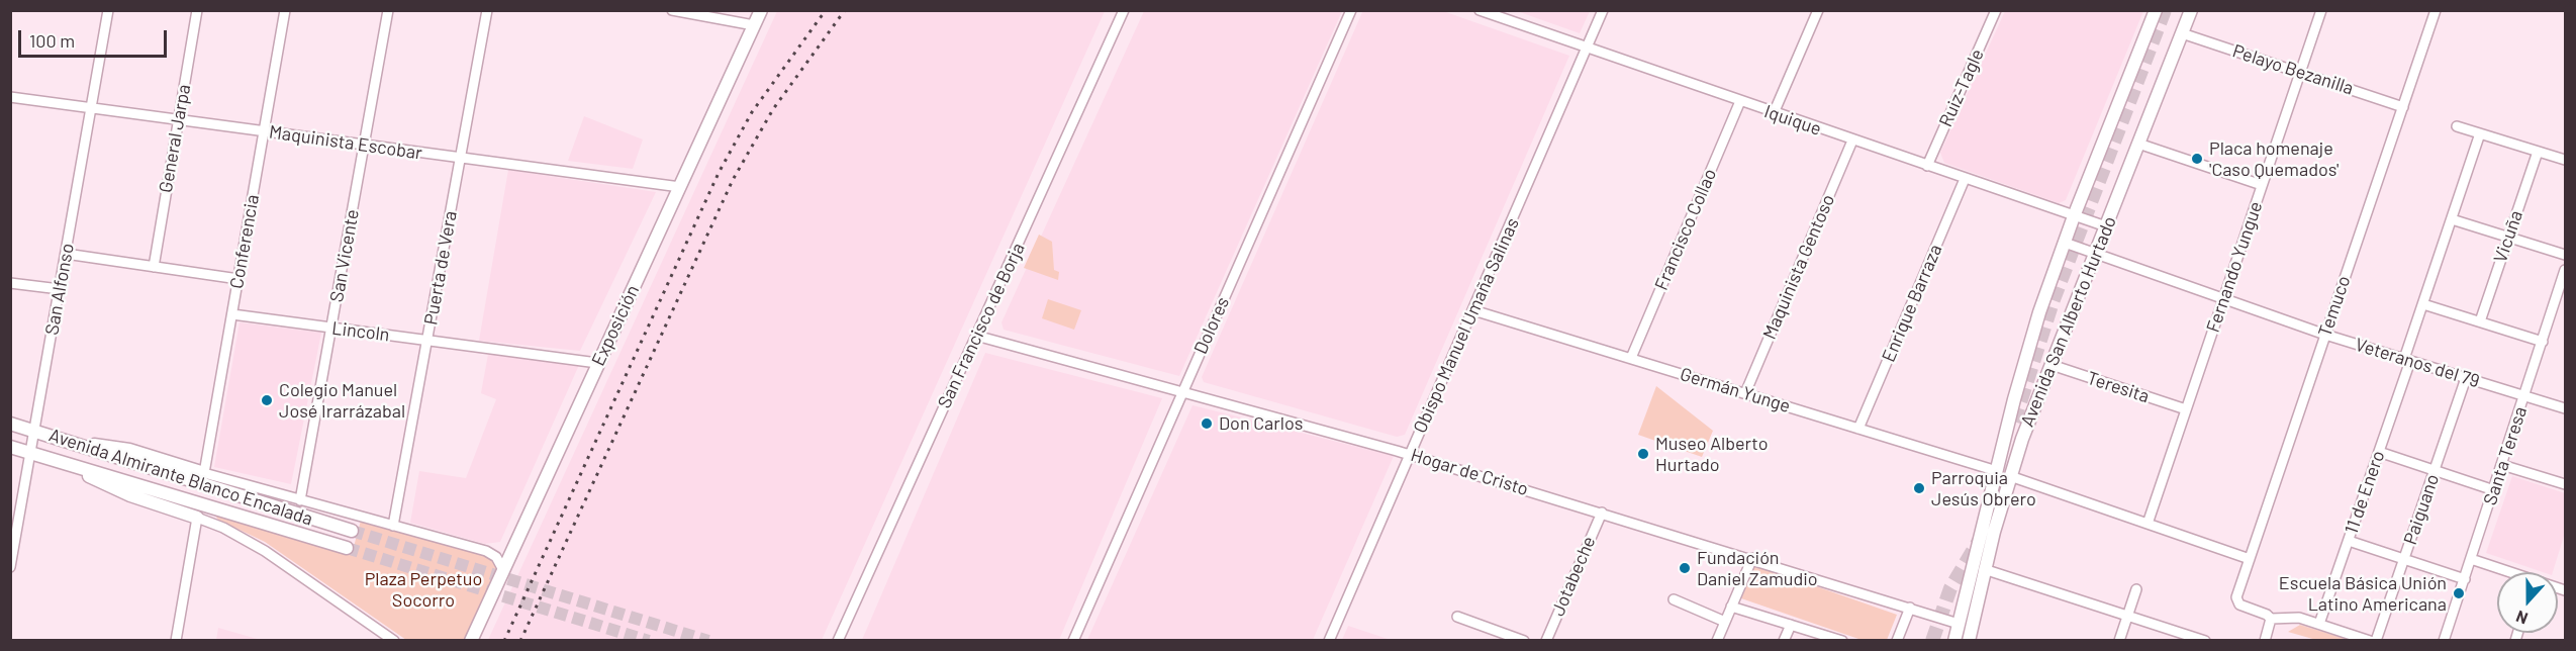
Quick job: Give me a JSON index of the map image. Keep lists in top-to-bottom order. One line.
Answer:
{"streets":{"main road":["Avenida San Alberto Hurtado","Exposición","Avenida Almirante Blanco Encalada"],"street":["Pelayo Bezanilla","Ruiz-Tagle","Iquique","General Jarpa","Maquinista Escobar","Francisco Collao","Vicuña","Conferencia","San Vicente","Maquinista Gentoso","Fernando Yungue","Puerta de Vera","San Alfonso","Enrique Barraza","Temuco","San Francisco de Borja","Dolores","Obispo Manuel Umaña Salinas","Lincoln","Veteranos del 79","Teresita","Germán Yunge","Santa Teresa","Hogar de Cristo","11 de Enero","Paiguano","Jotabeche"]},"crossings":[["Pelayo Bezanilla","Fernando Yungue"],["Pelayo Bezanilla","Temuco"],["Pelayo Bezanilla","Avenida San Alberto Hurtado"],["Ruiz-Tagle","Iquique"],["Iquique","Francisco Collao"],["Iquique","Maquinista Gentoso"],["Iquique","Enrique Barraza"],["Iquique","Avenida San Alberto Hurtado"],["Iquique","Obispo Manuel Umaña Salinas"],["General Jarpa","Maquinista Escobar"],["Maquinista Escobar","Conferencia"],["Maquinista Escobar","San Vicente"],["Maquinista Escobar","Puerta de Vera"],["Maquinista Escobar","San Alfonso"],["Maquinista Escobar","Exposición"],["Francisco Collao","Germán Yunge"],["Conferencia","Lincoln"],["Conferencia","Avenida Almirante Blanco Encalada"],["San Vicente","Lincoln"],["San Vicente","Avenida Almirante Blanco Encalada"],["Maquinista Gentoso","Germán Yunge"],["Fernando Yungue","Veteranos del 79"],["Fernando Yungue","Teresita"],["Puerta de Vera","Lincoln"],["Puerta de Vera","Avenida Almirante Blanco Encalada"],["San Alfonso","Avenida Almirante Blanco Encalada"],["Enrique Barraza","Germán Yunge"],["Temuco","Veteranos del 79"],["Avenida San Alberto Hurtado","Veteranos del 79"],["Avenida San Alberto Hurtado","Teresita"],["Avenida San Alberto Hurtado","Germán Yunge"],["Avenida San Alberto Hurtado","Hogar de Cristo"],["Exposición","Lincoln"],["Exposición","Avenida Almirante Blanco Encalada"],["San Francisco de Borja","Hogar de Cristo"],["Dolores","Hogar de Cristo"],["Obispo Manuel Umaña Salinas","Germán Yunge"],["Obispo Manuel Umaña Salinas","Hogar de Cristo"],["Veteranos del 79","Santa Teresa"],["Veteranos del 79","11 de Enero"],["Veteranos del 79","Paiguano"],["Hogar de Cristo","Jotabeche"]],"parks":["Plaza Perpetuo Socorro"],"places":["Placa homenaje 'Caso Quemados'","Colegio Manuel José Irarrázabal","Don Carlos","Museo Alberto Hurtado","Parroquia Jesús Obrero","Fundación Daniel Zamudio","Escuela Básica Unión Latino Americana"],"scale_bar":"100 m","north":"bottom"}
